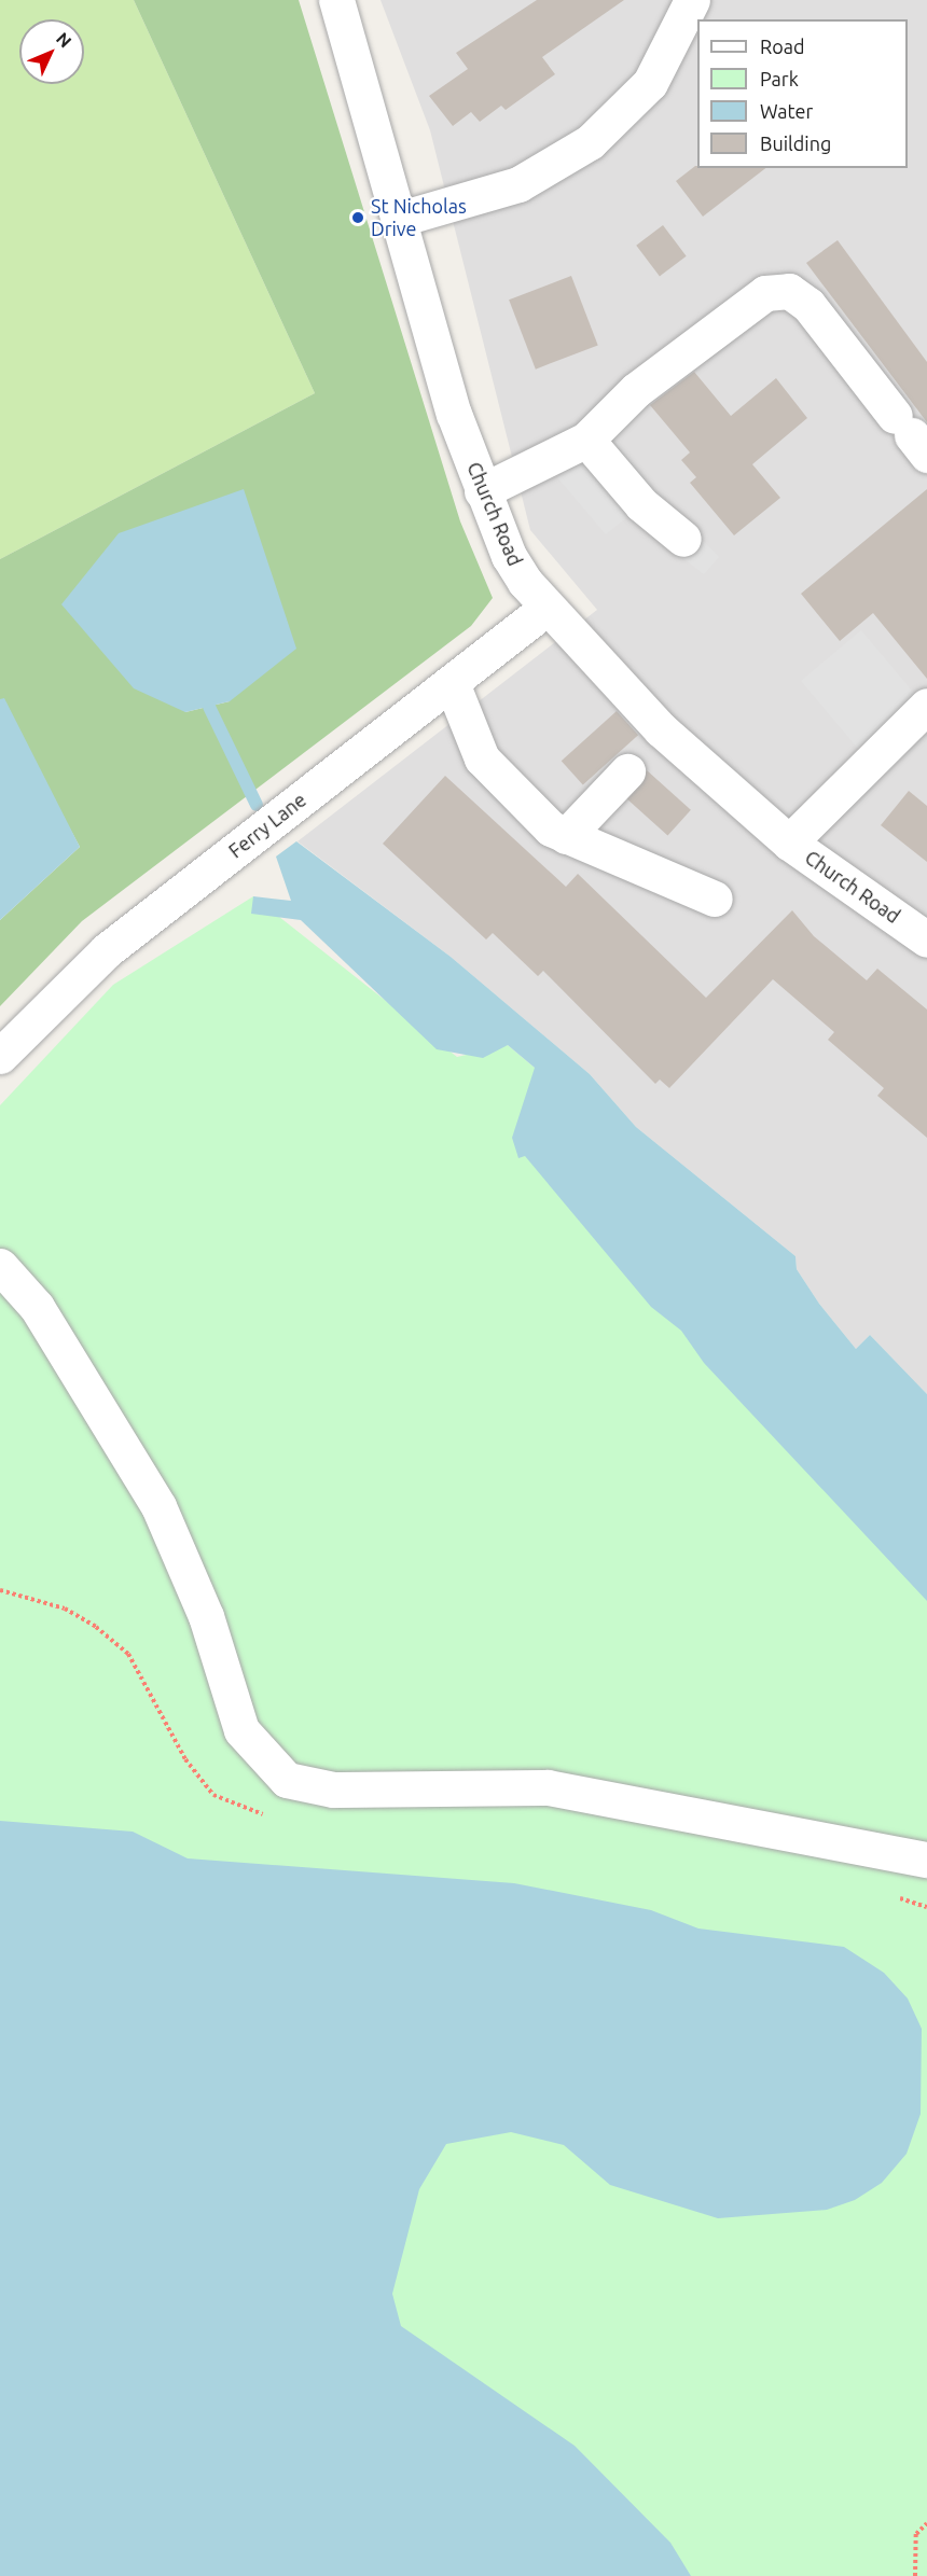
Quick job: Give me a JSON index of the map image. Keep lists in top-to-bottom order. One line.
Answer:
{"streets":{"street":["Church Road","Ferry Lane"]},"crossings":[["Church Road","Ferry Lane"]],"places":["St Nicholas Drive"],"legend":["Road","Park","Water","Building"],"north":"top right"}
